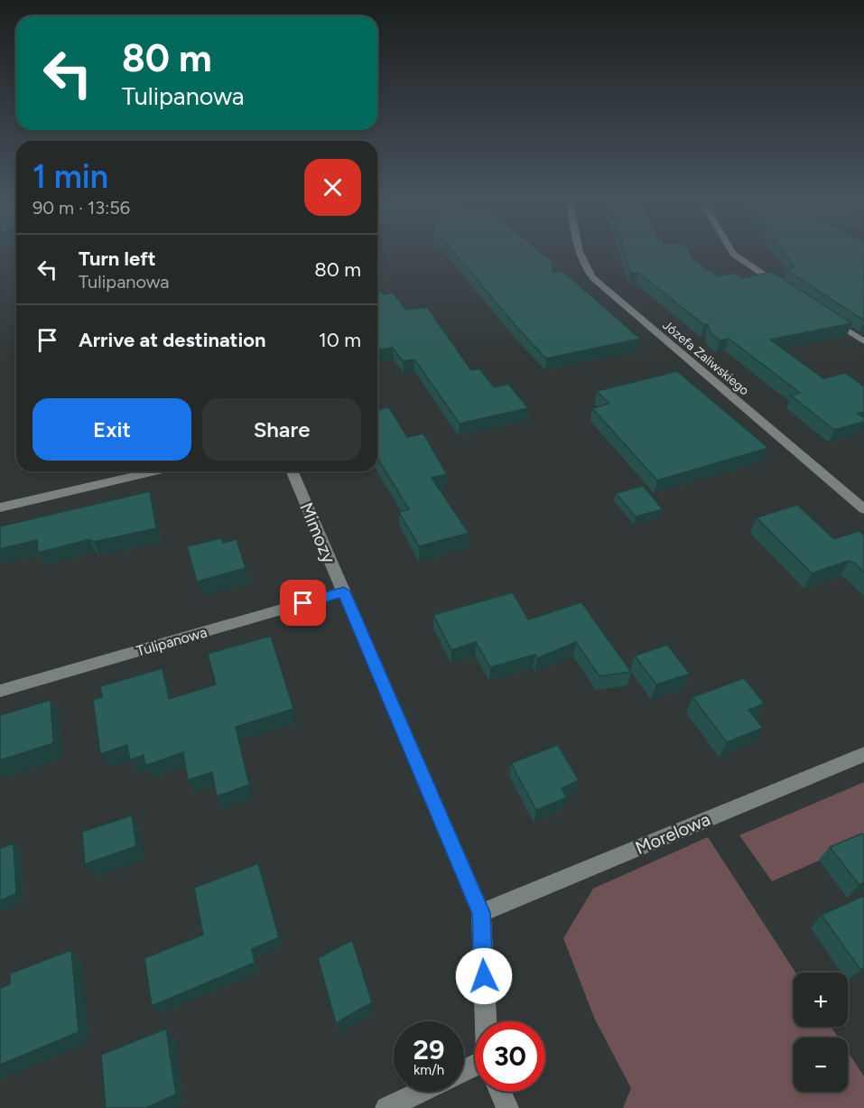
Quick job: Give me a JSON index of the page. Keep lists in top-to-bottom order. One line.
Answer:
{"streets":{"street":["Józefa Zaliwskiego","Mimozy","Tulipanowa","Morelowa"]},"crossings":[["Mimozy","Tulipanowa"],["Mimozy","Morelowa"]],"page":{"turn":["80 m","Tulipanowa"],"heading":["1 min","90 m · 13:56"],"list":[{"name":"Turn left","note":"Tulipanowa","value":"80 m"},{"name":"Arrive at destination","value":"10 m"}],"buttons":["Exit","Share"],"map_buttons":["+","−"],"speed":"29 km/h","limit":"30"}}
